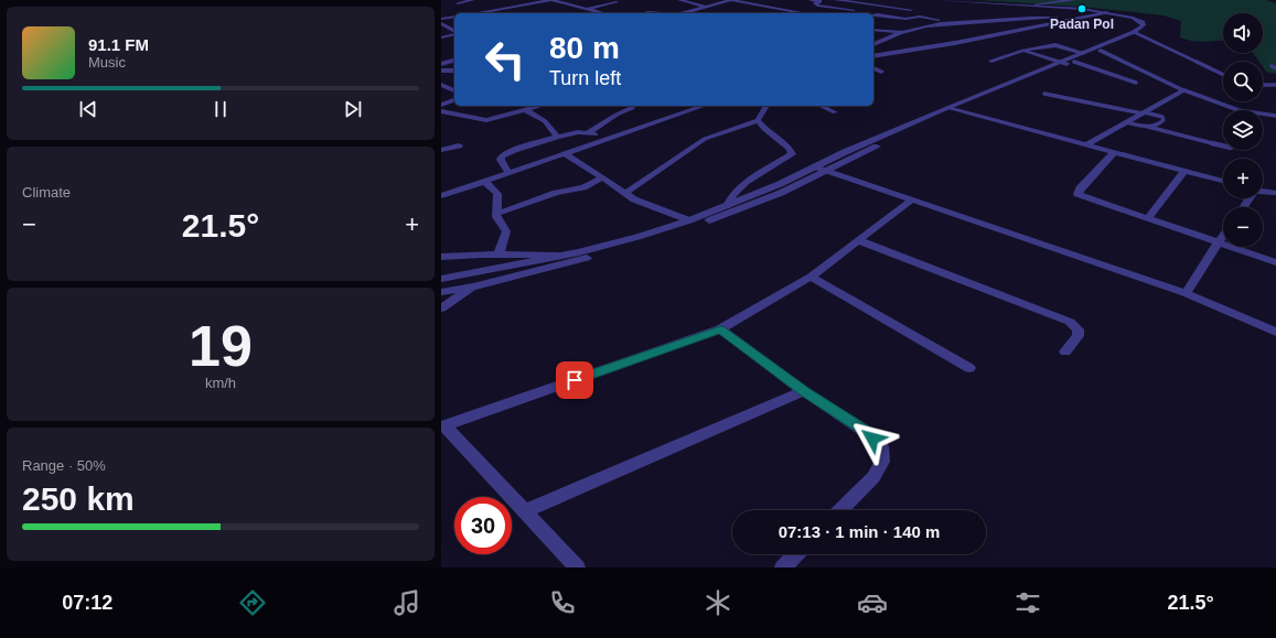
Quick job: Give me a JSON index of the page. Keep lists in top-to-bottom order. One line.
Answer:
{"places":["Padan Pol"],"page":{"map_buttons":["+","−"],"turn":["80 m","Turn left"],"song":["91.1 FM","Music"],"tile":["Climate",["19","km/h"],["Range · 50%","250 km"]],"heat":["−","21.5°","+"],"limit":"30","trip":"07:13 · 1 min · 140 m","tabs":["07:12","21.5°"]}}
